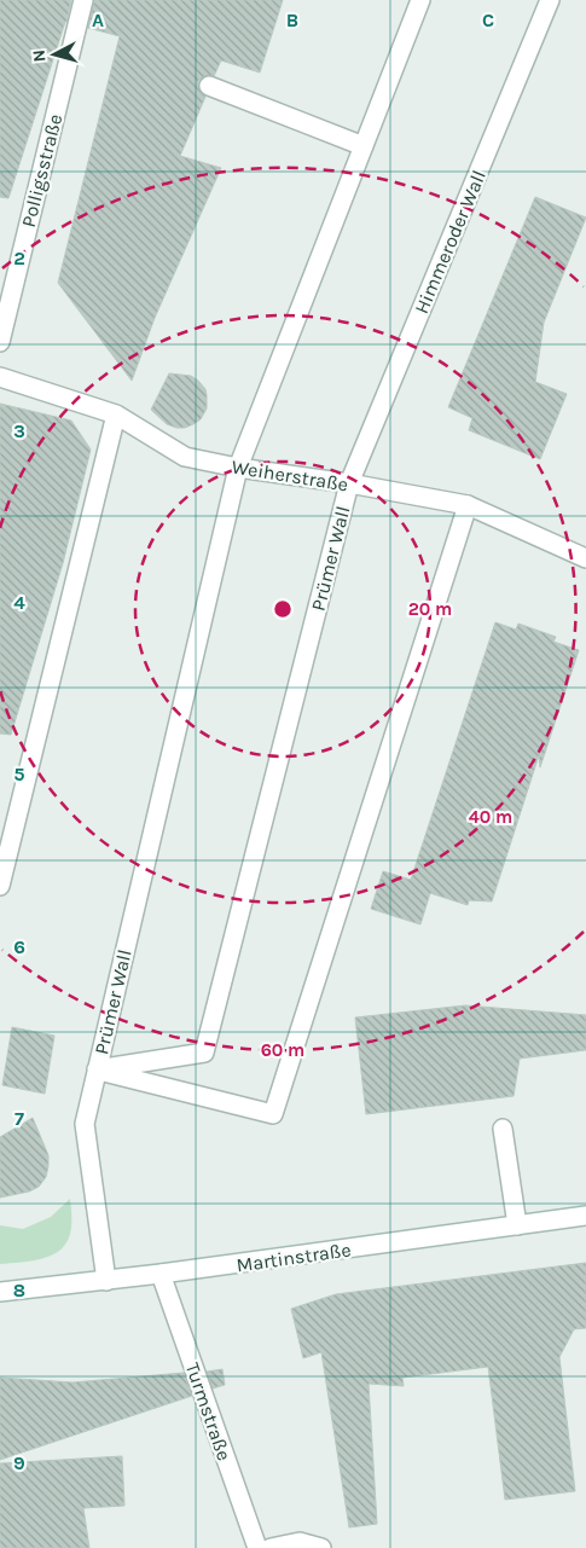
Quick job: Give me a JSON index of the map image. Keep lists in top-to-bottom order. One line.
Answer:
{"streets":{"street":["Polligsstraße","Himmeroder Wall","Weiherstraße","Prümer Wall","Martinstraße","Turmstraße"]},"crossings":[["Himmeroder Wall","Weiherstraße"],["Himmeroder Wall","Prümer Wall"],["Weiherstraße","Prümer Wall"],["Martinstraße","Turmstraße"]],"north":"left","grid":{"columns":["A","B","C"],"rows":["2","3","4","5","6","7","8","9"]},"rings":["20 m","40 m","60 m"]}
